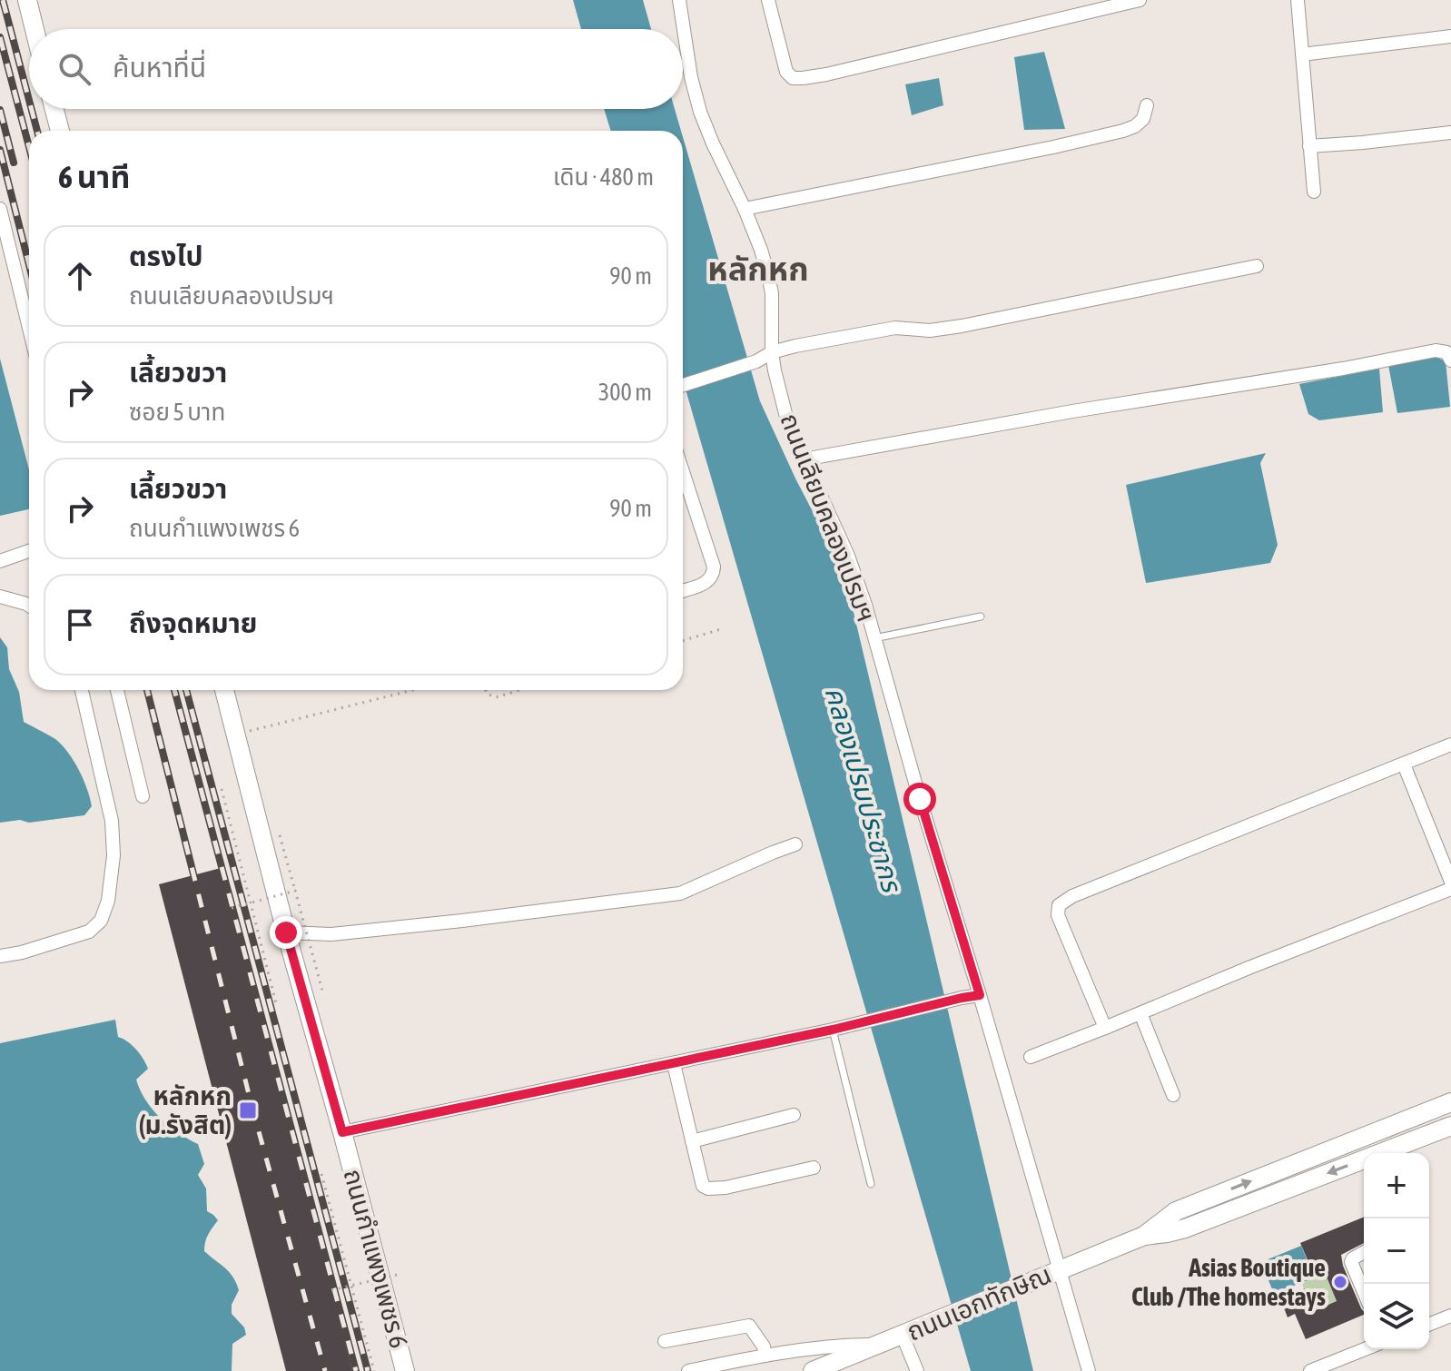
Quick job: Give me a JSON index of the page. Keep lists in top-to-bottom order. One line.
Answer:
{"streets":{"street":["ถนนเลียบคลองเปรมฯ","ถนนกำแพงเพชร 6","ถนนเอกทักษิณ"]},"crossings":[["ถนนเลียบคลองเปรมฯ","ถนนเอกทักษิณ"]],"districts":["หลักหก"],"water":["คลองเปรมประชากร"],"places":{"transit":["หลักหก (ม.รังสิต)"],"other":["Asias Boutique Club /The homestays"]},"page":{"search":"ค้นหาที่นี่","heading":["6 นาที","เดิน · 480 m"],"list":[["ตรงไป","ถนนเลียบคลองเปรมฯ","90 m"],["เลี้ยวขวา","ซอย 5 บาท","300 m"],["เลี้ยวขวา","ถนนกำแพงเพชร 6","90 m"],"ถึงจุดหมาย"],"map_buttons":["+","−"]}}
